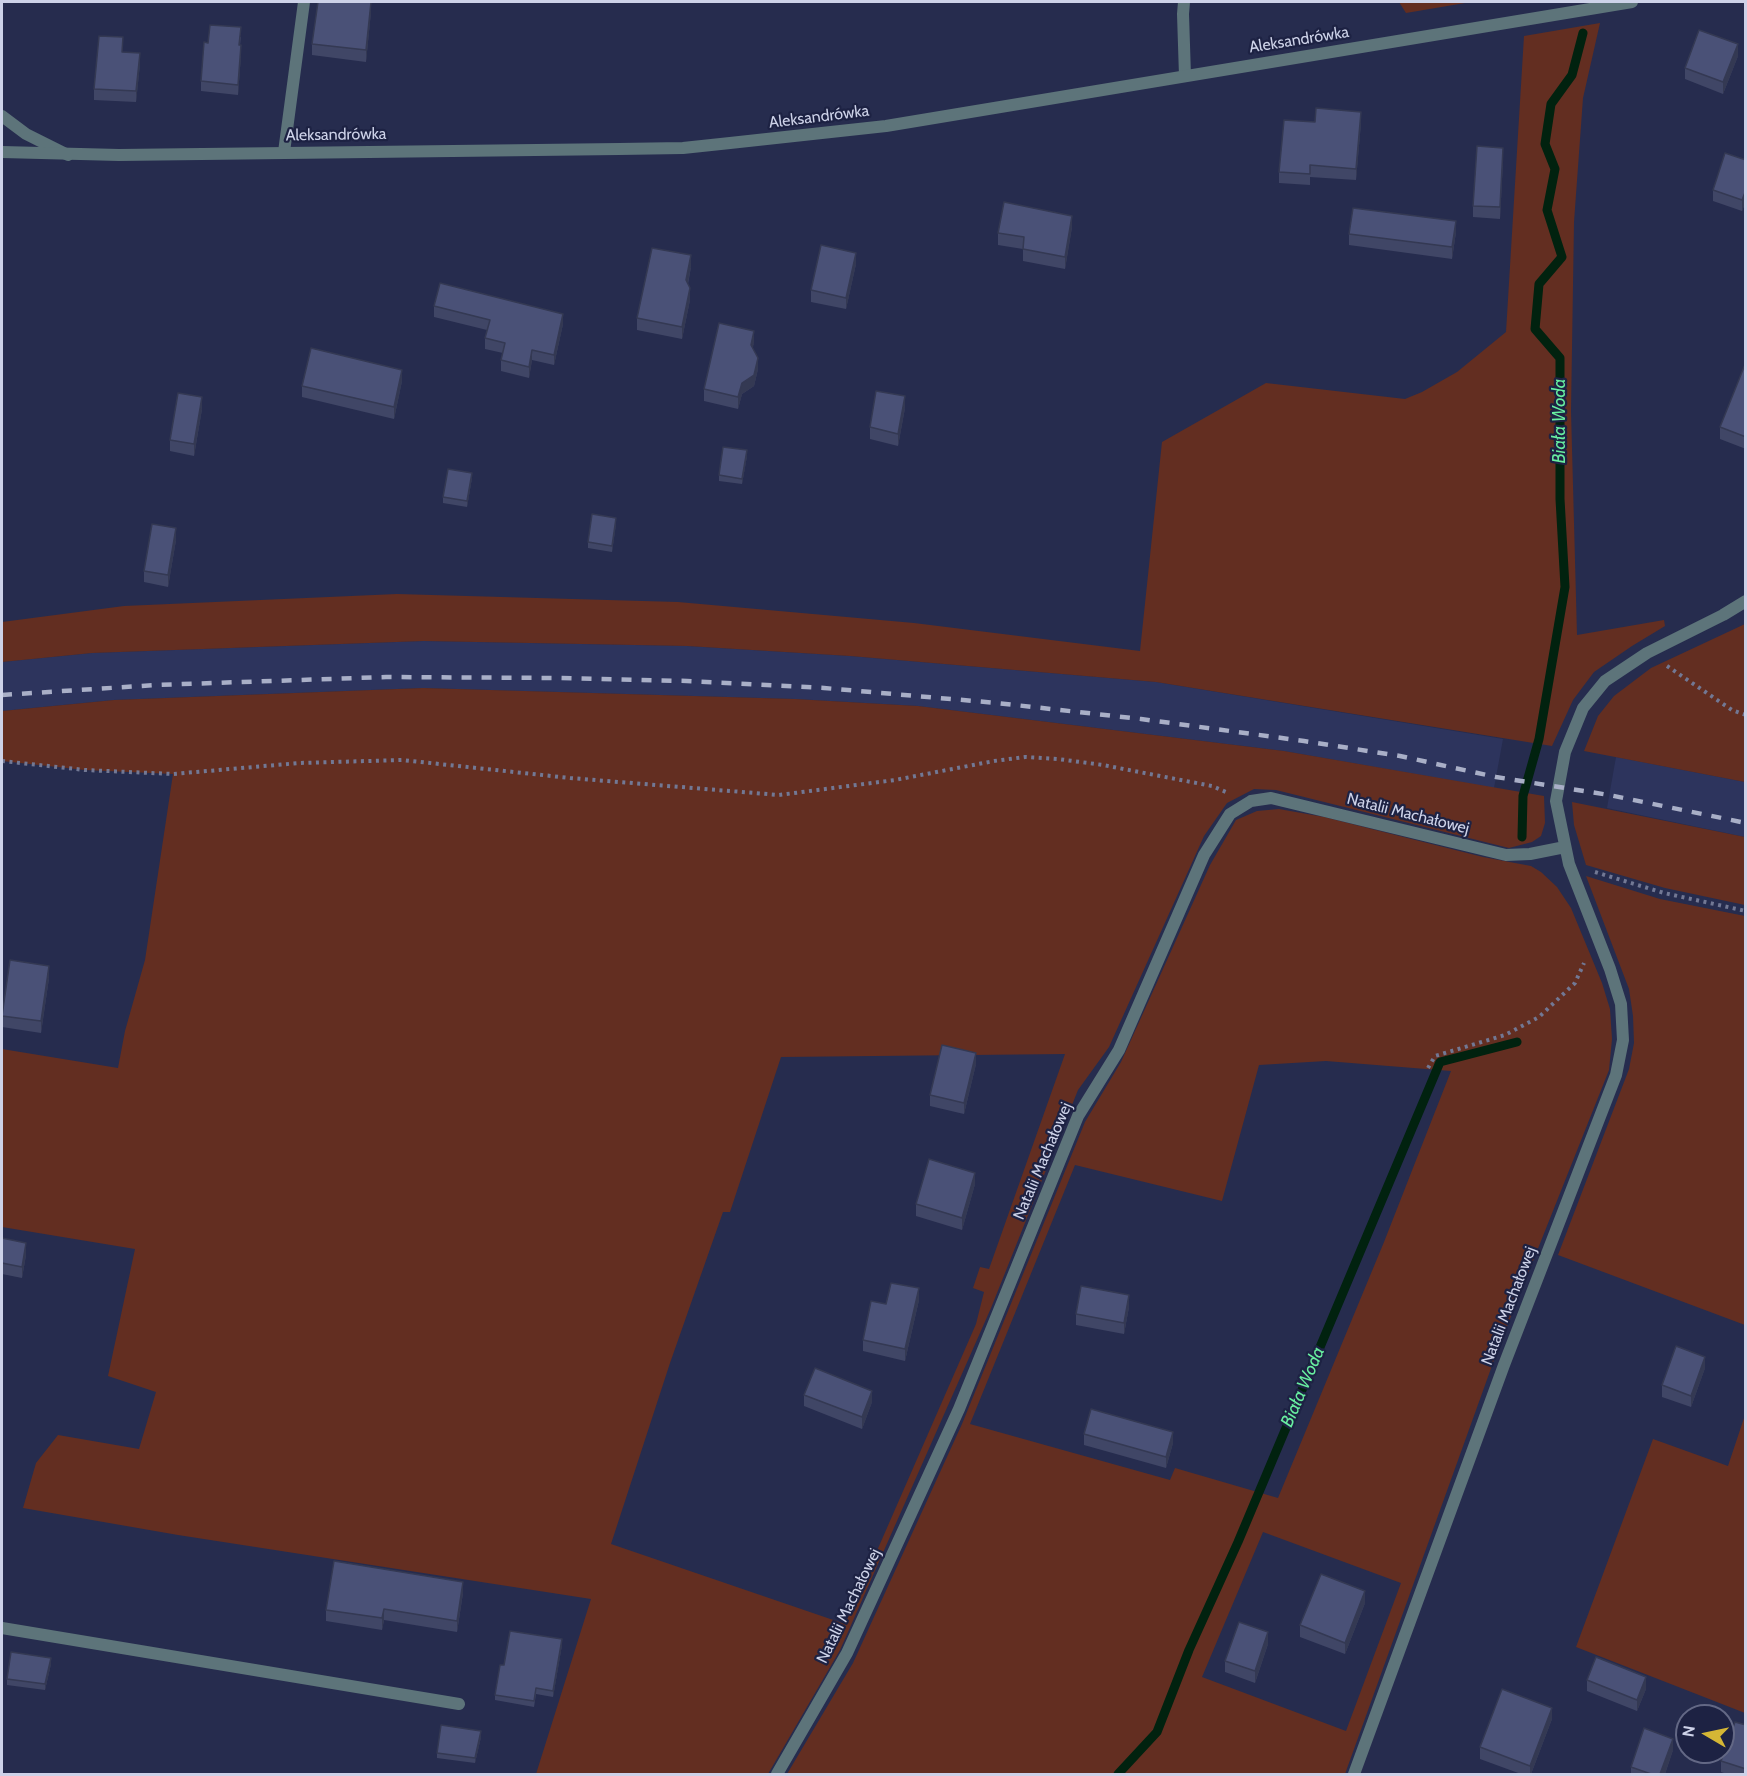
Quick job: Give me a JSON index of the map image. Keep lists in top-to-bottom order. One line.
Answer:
{"streets":{"street":["Aleksandrówka","Natalii Machałowej"]},"water":["Biała Woda"],"north":"left"}
